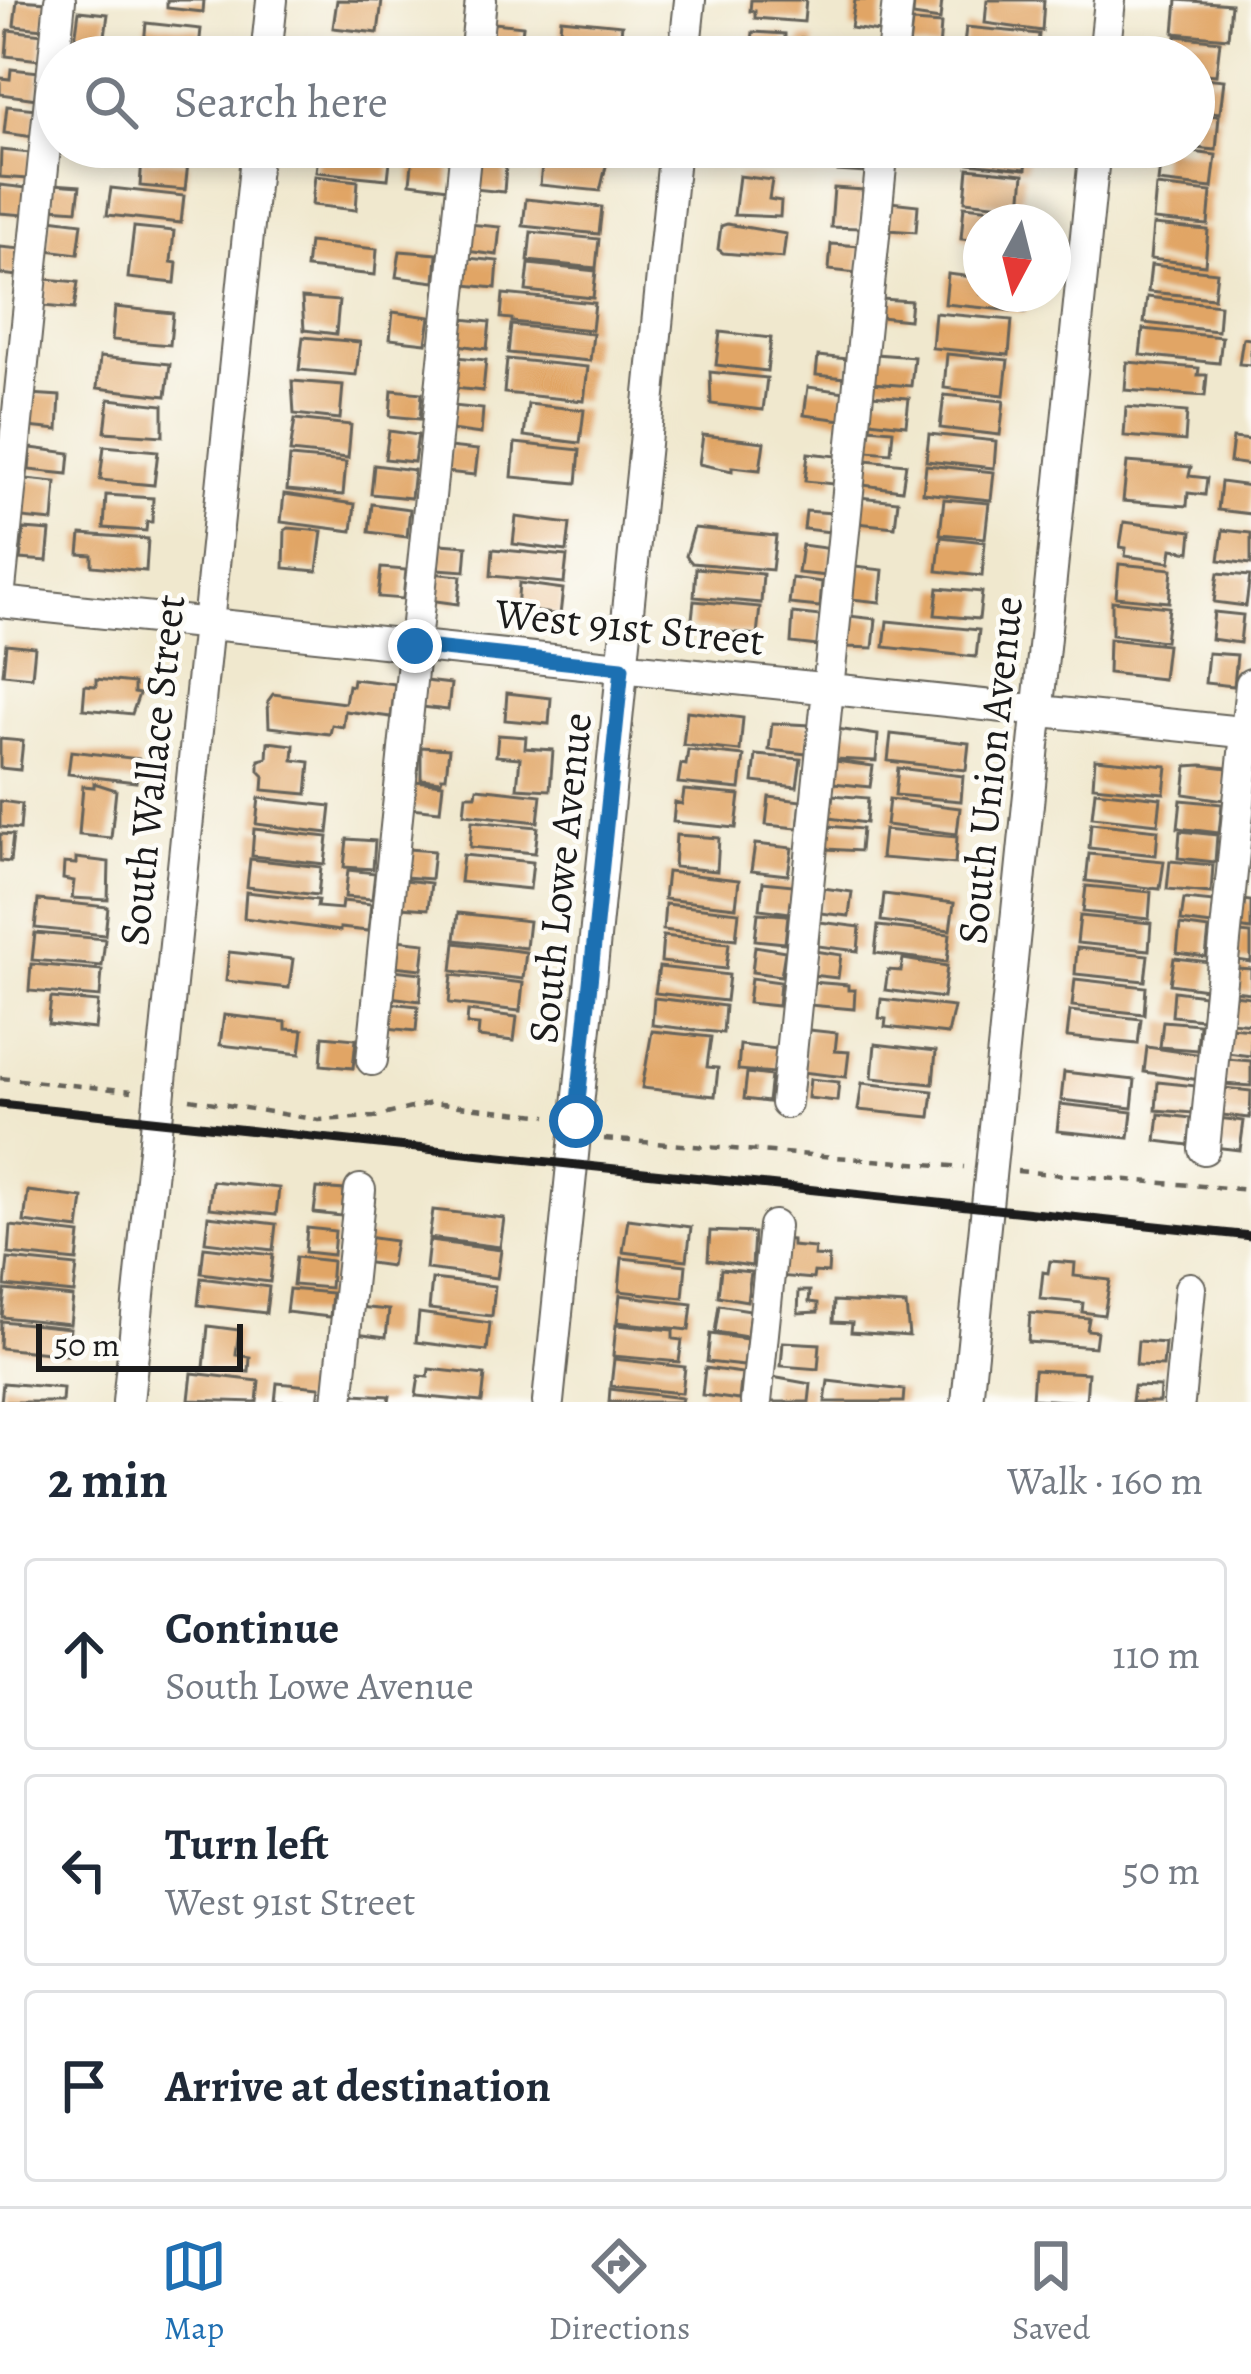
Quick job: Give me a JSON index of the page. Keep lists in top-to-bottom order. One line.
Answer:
{"streets":{"street":["West 91st Street","South Wallace Street","South Union Avenue","South Lowe Avenue"]},"crossings":[["West 91st Street","South Wallace Street"],["West 91st Street","South Union Avenue"],["West 91st Street","South Lowe Avenue"]],"scale_bar":"50 m","north":"bottom","page":{"search":"Search here","scale":"50 m","heading":["2 min","Walk · 160 m"],"list":[["Continue","South Lowe Avenue","110 m"],["Turn left","West 91st Street","50 m"],"Arrive at destination"],"nav":["Map","Directions","Saved"]}}
